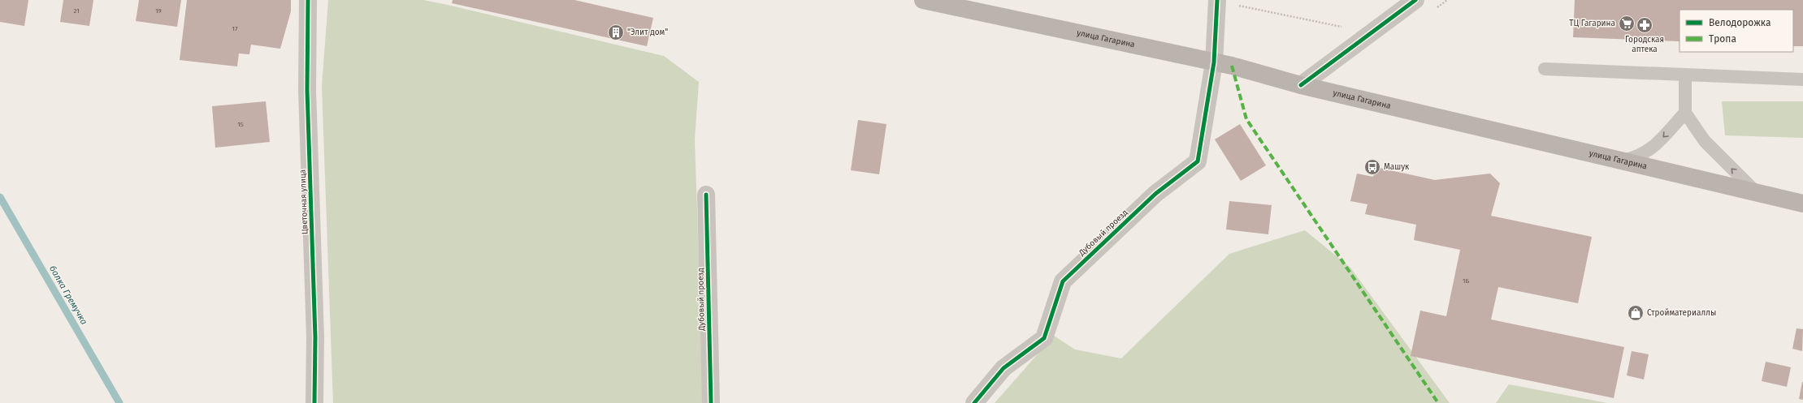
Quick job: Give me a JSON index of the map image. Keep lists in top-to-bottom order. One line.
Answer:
{"streets":{"main road":["улица Гагарина"],"street":["Цветочная улица","Дубовый проезд"]},"crossings":[["улица Гагарина","Дубовый проезд"]],"water":["балка Гремучка"],"places":{"supermarket":["ТЦ Гагарина"],"pharmacy":["Городская аптека"],"building":["\"Элит дом\""],"bus stop":["Машук"],"shop":["Стройматериаллы"]},"house_numbers":["21","19","17","15","1Б"],"legend":["Велодорожка","Тропа"]}
